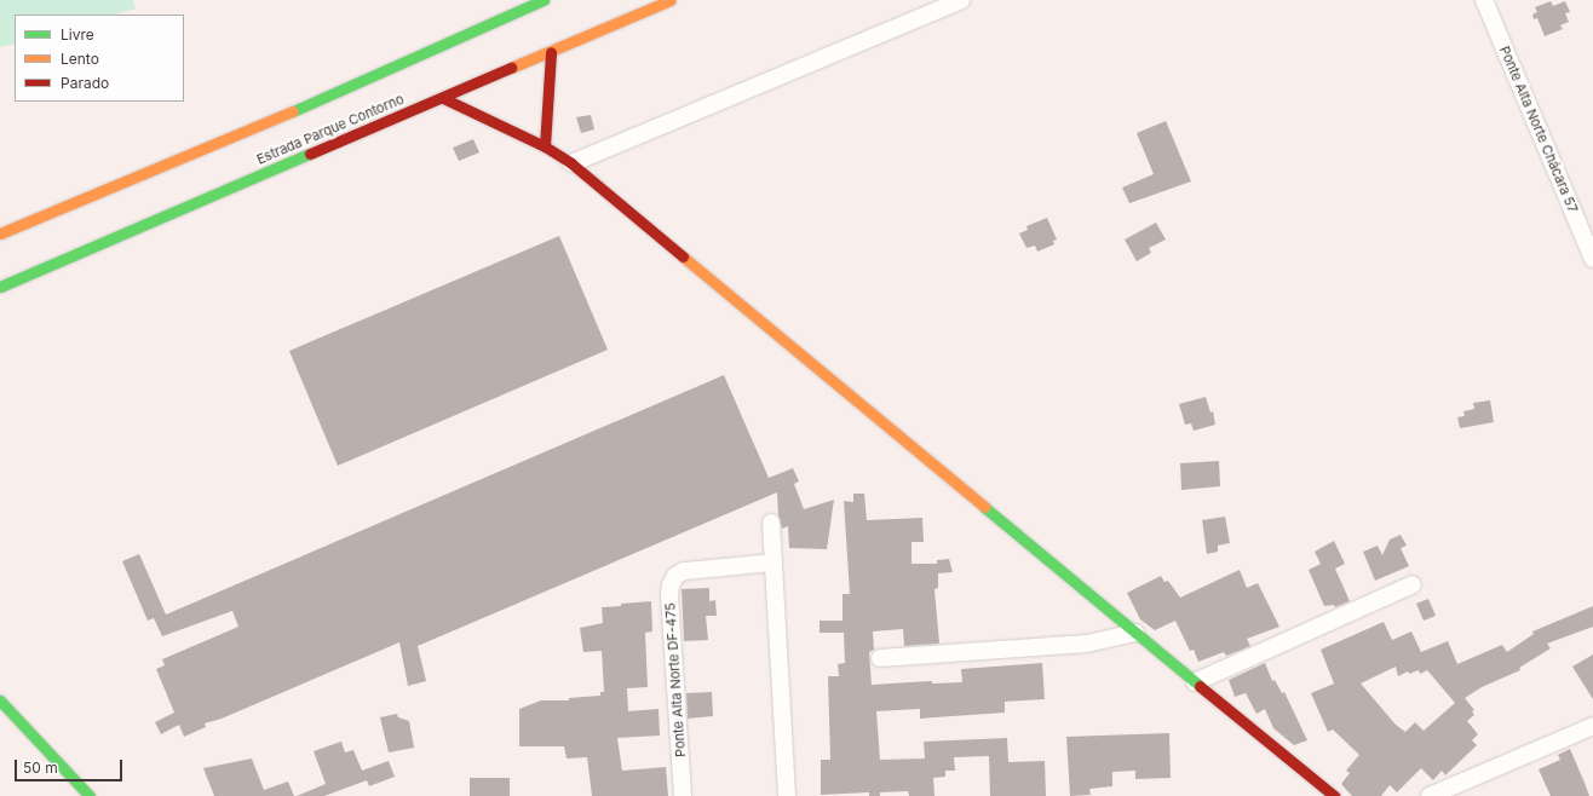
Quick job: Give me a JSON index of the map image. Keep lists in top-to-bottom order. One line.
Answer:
{"streets":{"main road":["Estrada Parque Contorno"],"street":["Ponte Alta Norte Chácara 57","Ponte Alta Norte DF-475"]},"legend":["Livre","Lento","Parado"],"scale_bar":"50 m"}
